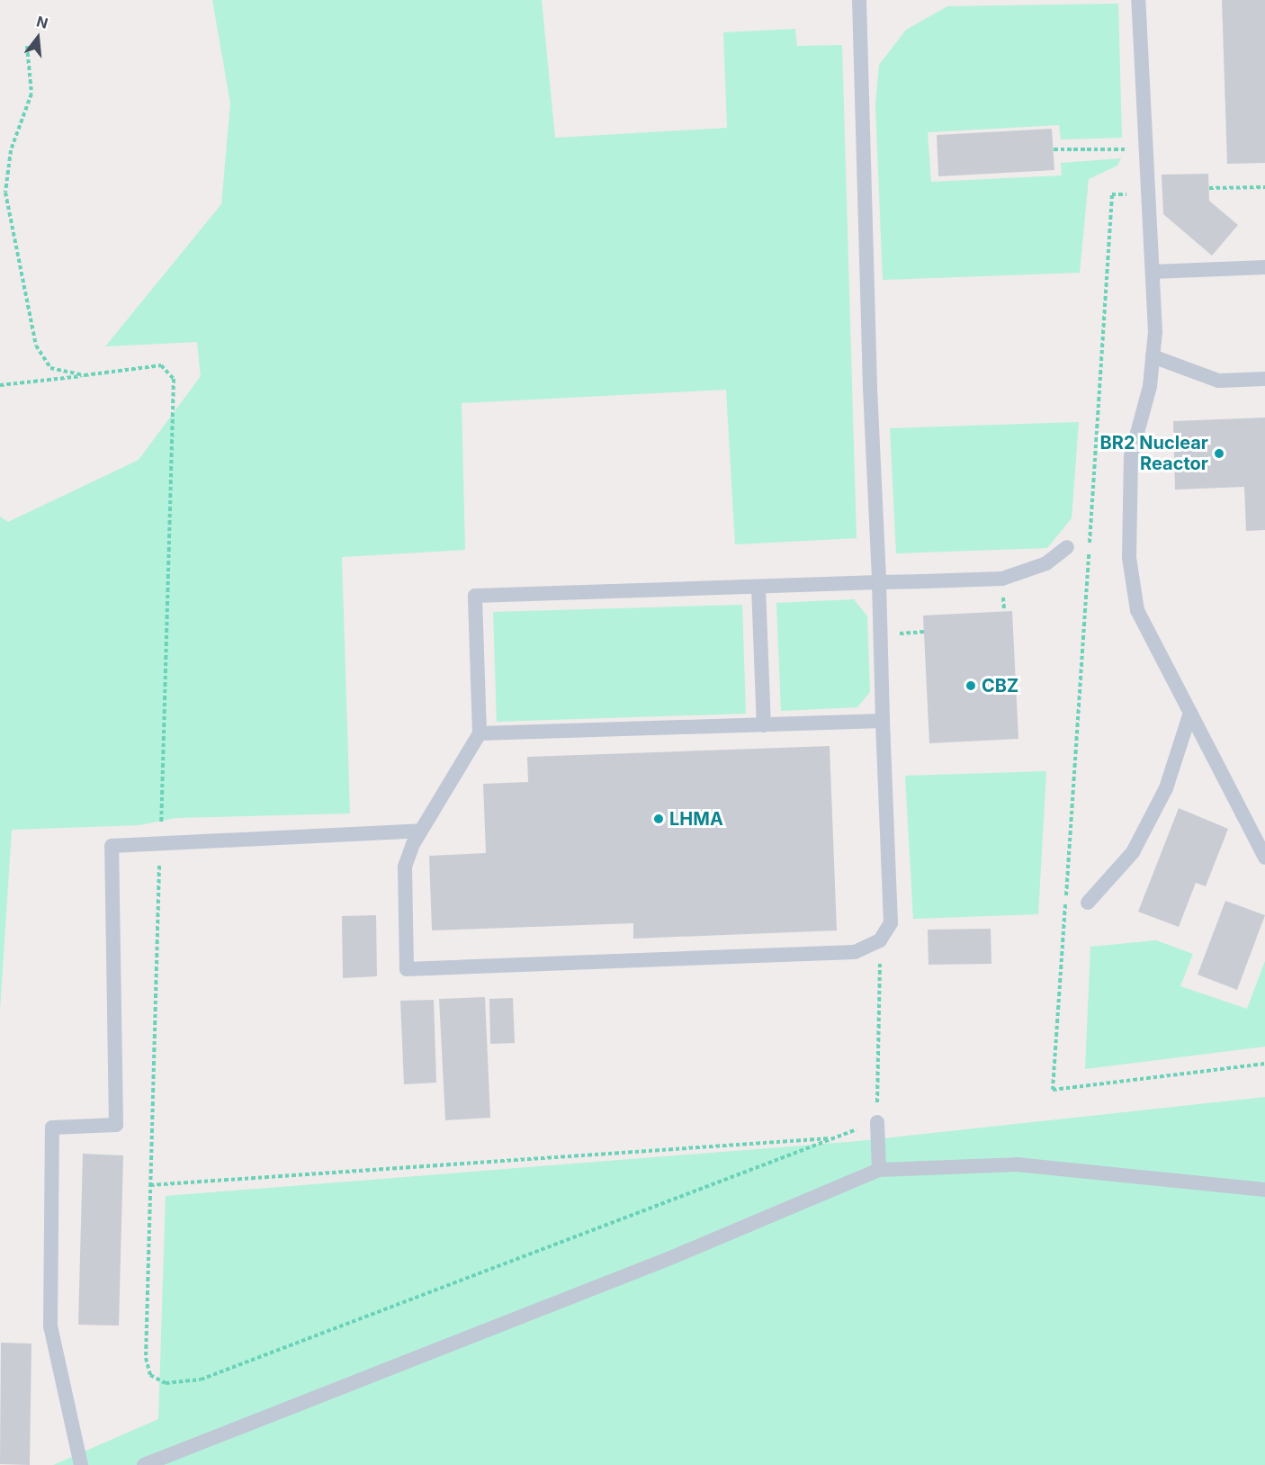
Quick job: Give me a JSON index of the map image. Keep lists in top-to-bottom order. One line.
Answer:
{"places":["BR2 Nuclear Reactor","CBZ","LHMA"],"north":"top"}
